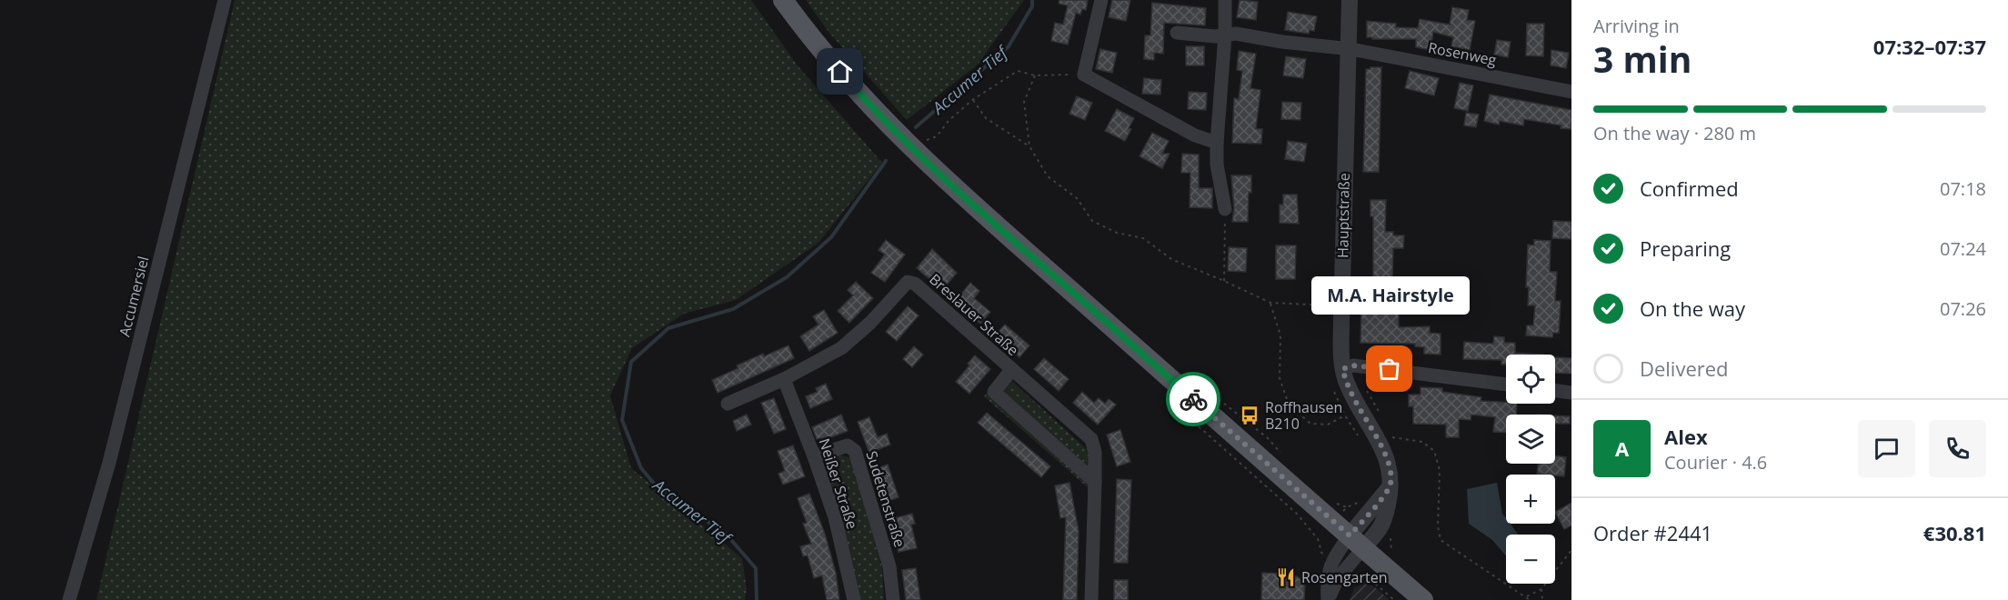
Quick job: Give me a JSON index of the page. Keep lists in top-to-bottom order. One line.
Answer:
{"streets":{"street":["Rosenweg","Hauptstraße","Accumersiel","Breslauer Straße","Neißer Straße","Sudetenstraße"]},"crossings":[["Rosenweg","Hauptstraße"],["Breslauer Straße","Neißer Straße"],["Neißer Straße","Sudetenstraße"]],"water":["Accumer Tief"],"places":{"other":["M.A. Hairstyle"],"bus stop":["Roffhausen B210"],"restaurant":["Rosengarten"]},"page":{"heading":["3 min","Arriving in","07:32–07:37"],"panel":["Alex","Courier · 4.6","Order #2441","€30.81"],"bar":"On the way · 280 m","list":[["Confirmed","07:18"],["Preparing","07:24"],["On the way","07:26"],"Delivered"],"bubble":"M.A. Hairstyle","map_buttons":["+","−"],"round":"A"}}
